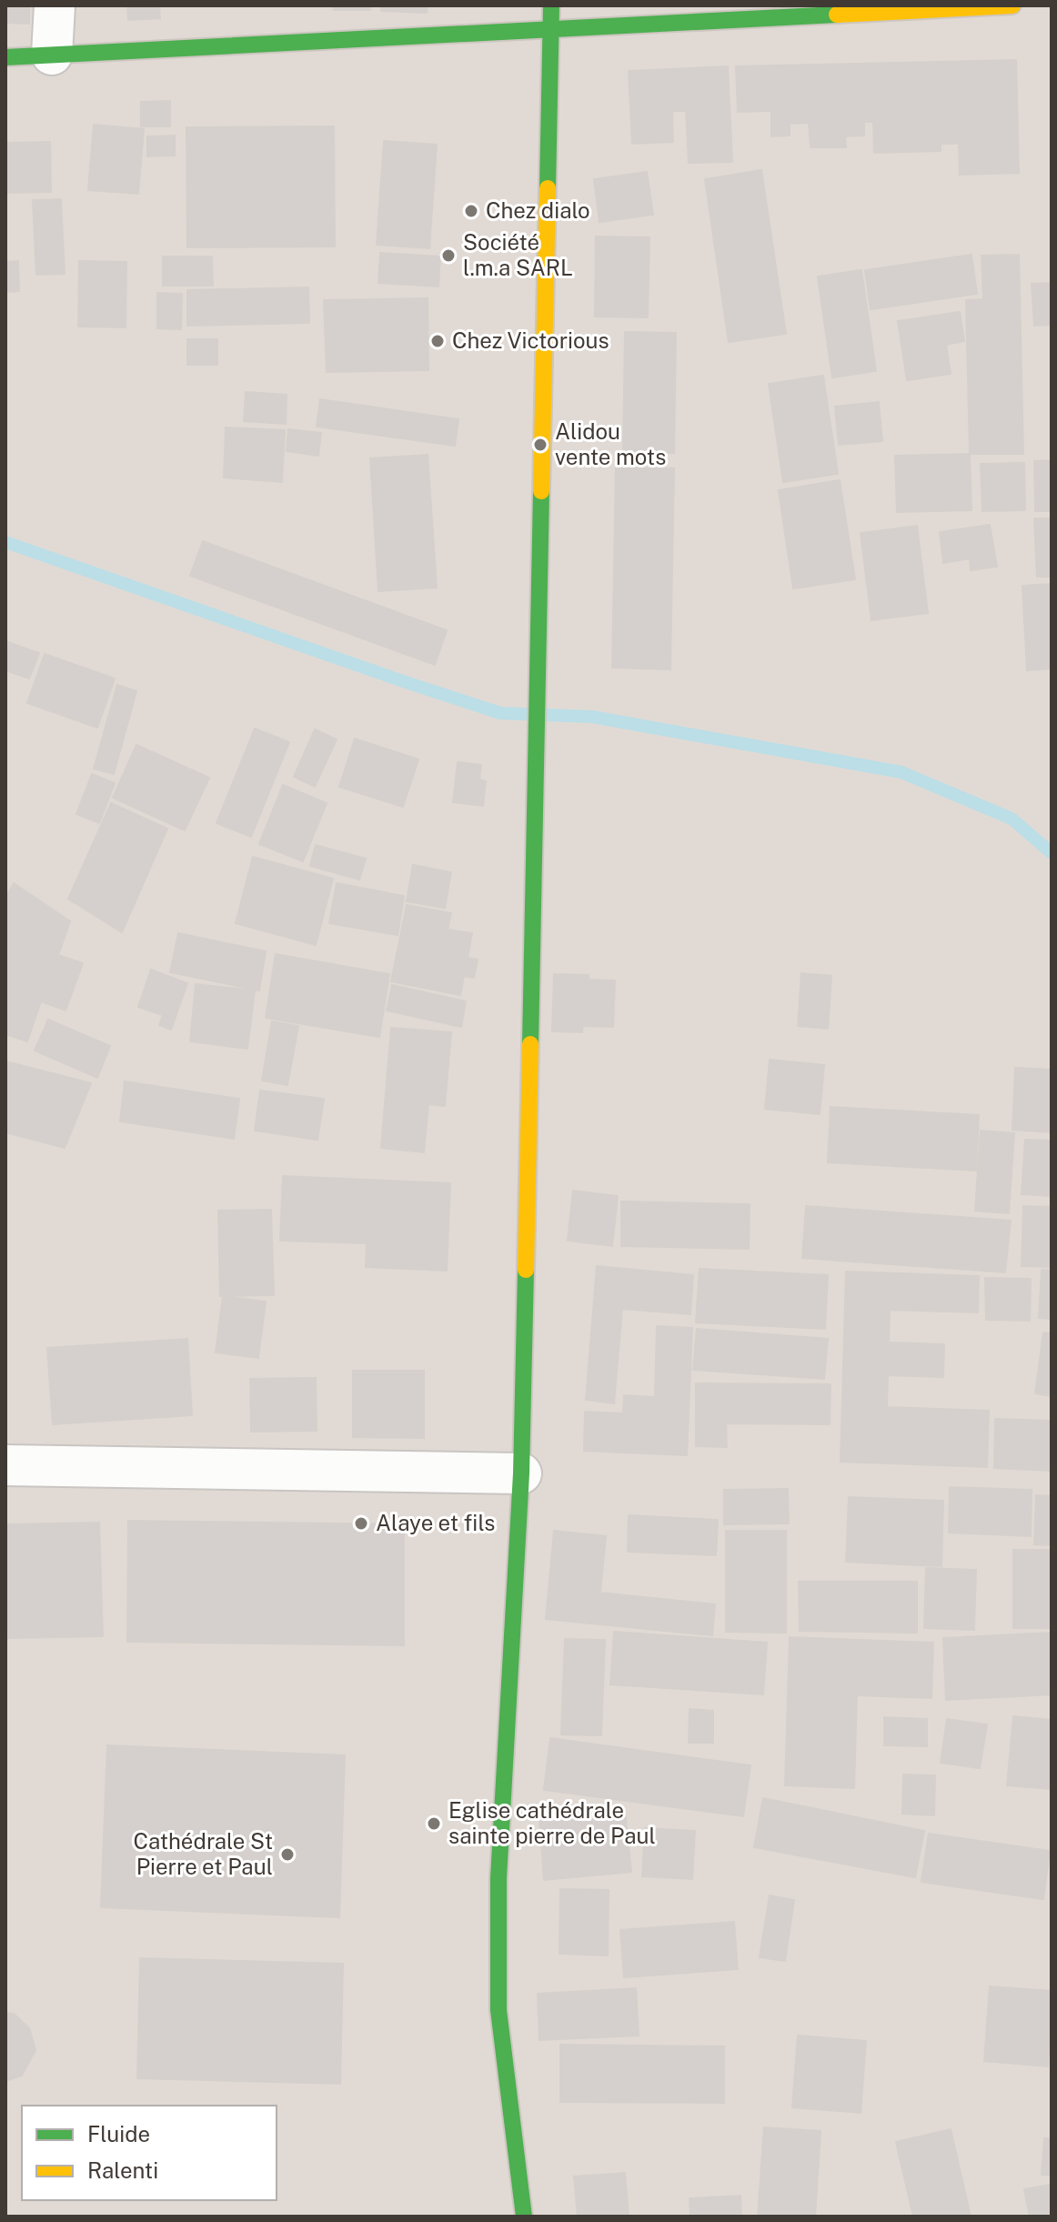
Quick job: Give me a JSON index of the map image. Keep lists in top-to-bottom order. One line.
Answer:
{"places":["Chez dialo","Société l.m.a SARL","Chez Victorious","Alidou vente mots","Alaye et fils","Eglise cathédrale sainte pierre de Paul","Cathédrale St Pierre et Paul"],"legend":["Fluide","Ralenti"]}
